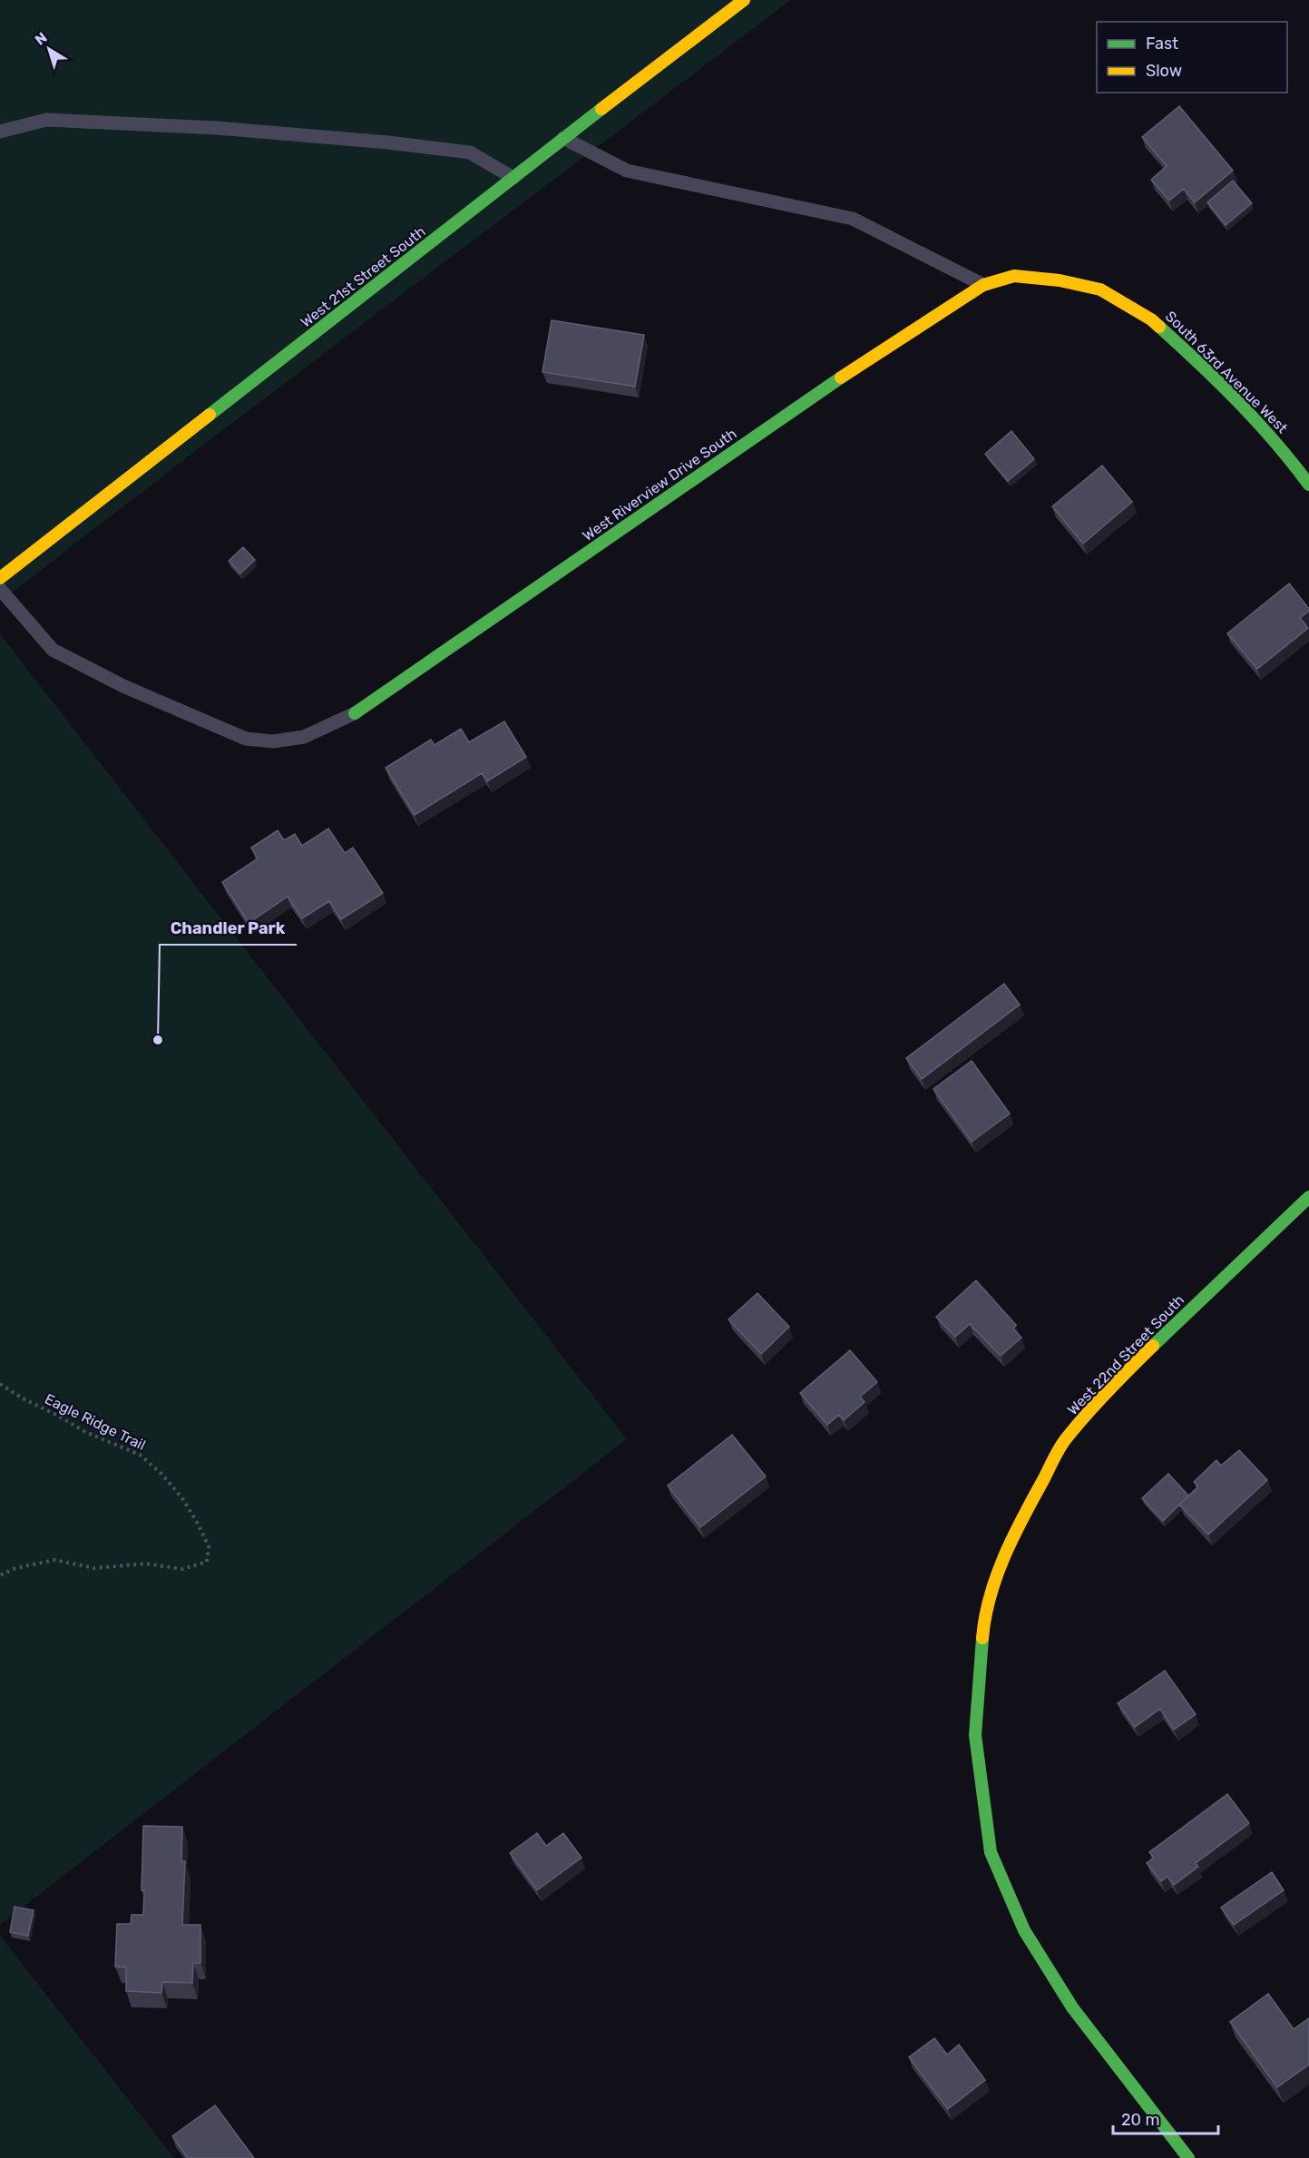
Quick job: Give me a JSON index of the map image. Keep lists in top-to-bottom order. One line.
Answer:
{"streets":{"street":["West 21st Street South","South 63rd Avenue West","West Riverview Drive South","West 22nd Street South"],"path":["Eagle Ridge Trail"]},"crossings":[["South 63rd Avenue West","West Riverview Drive South"]],"places":["Chandler Park"],"legend":["Fast","Slow"],"scale_bar":"20 m","north":"top left"}
